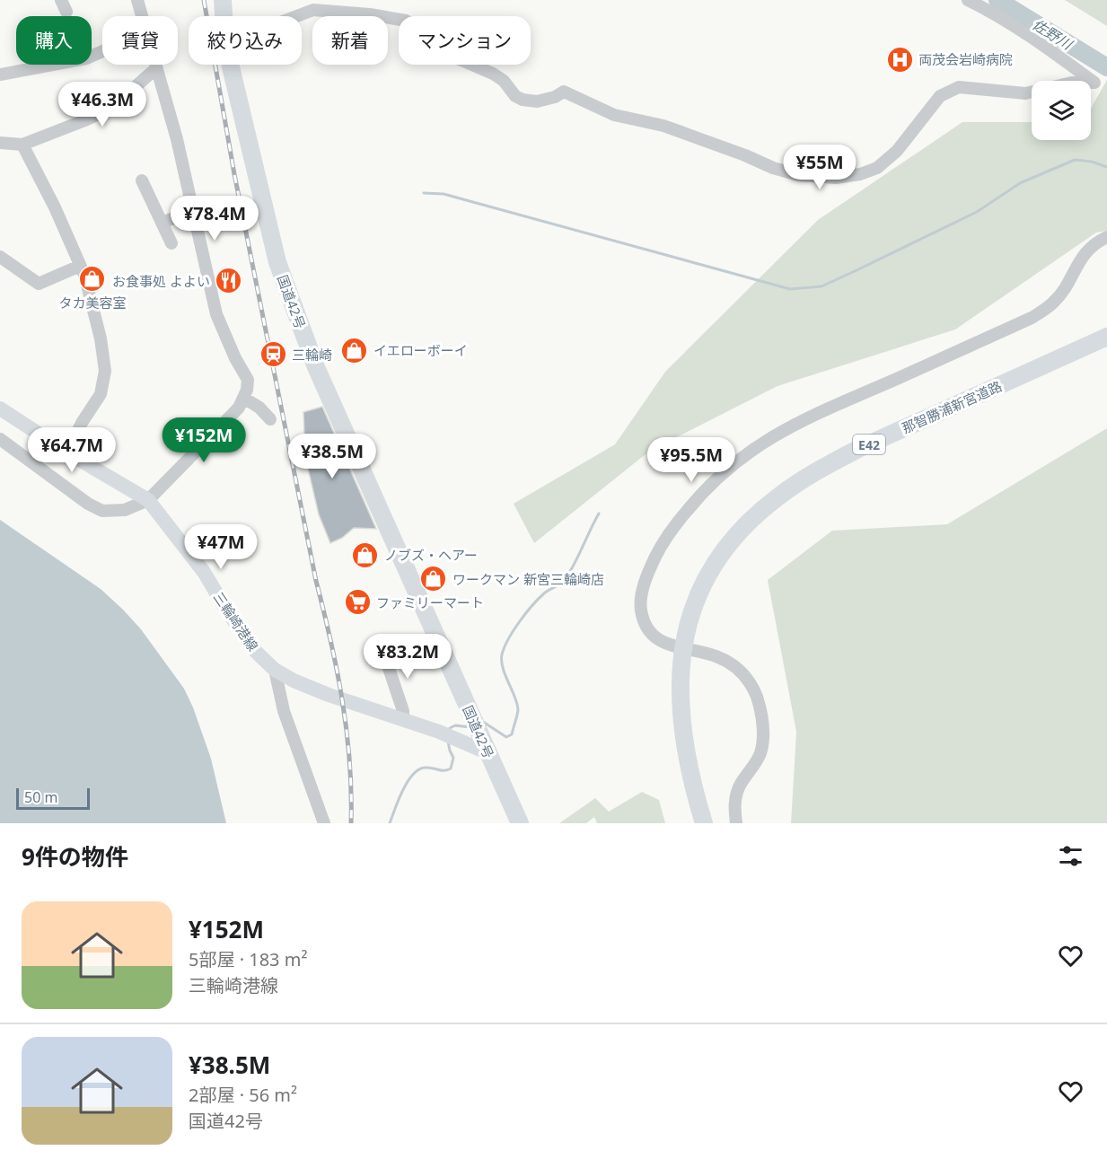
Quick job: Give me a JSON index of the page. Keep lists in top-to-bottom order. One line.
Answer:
{"streets":{"highway":["国道42号","那智勝浦新宮道路","E42"],"main road":["三輪崎港線"]},"crossings":[["国道42号","三輪崎港線"]],"water":["佐野川"],"places":{"hospital":["両茂会岩崎病院"],"shop":["タカ美容室","イエローボーイ","ノブズ・ヘアー","ワークマン 新宮三輪崎店"],"restaurant":["お食事処 よよい"],"station":["三輪崎"],"supermarket":["ファミリーマート"]},"scale_bar":"50 m","page":{"chip":["購入","賃貸","絞り込み","新着","マンション"],"price":["¥46.3M","¥55M","¥78.4M","¥152M","¥64.7M","¥38.5M","¥95.5M","¥47M","¥83.2M"],"scale":"50 m","heading":"9件の物件","list":[{"name":"¥152M","note":"5部屋 · 183 m² · 三輪崎港線"},{"name":"¥38.5M","note":"2部屋 · 56 m² · 国道42号"}]}}
